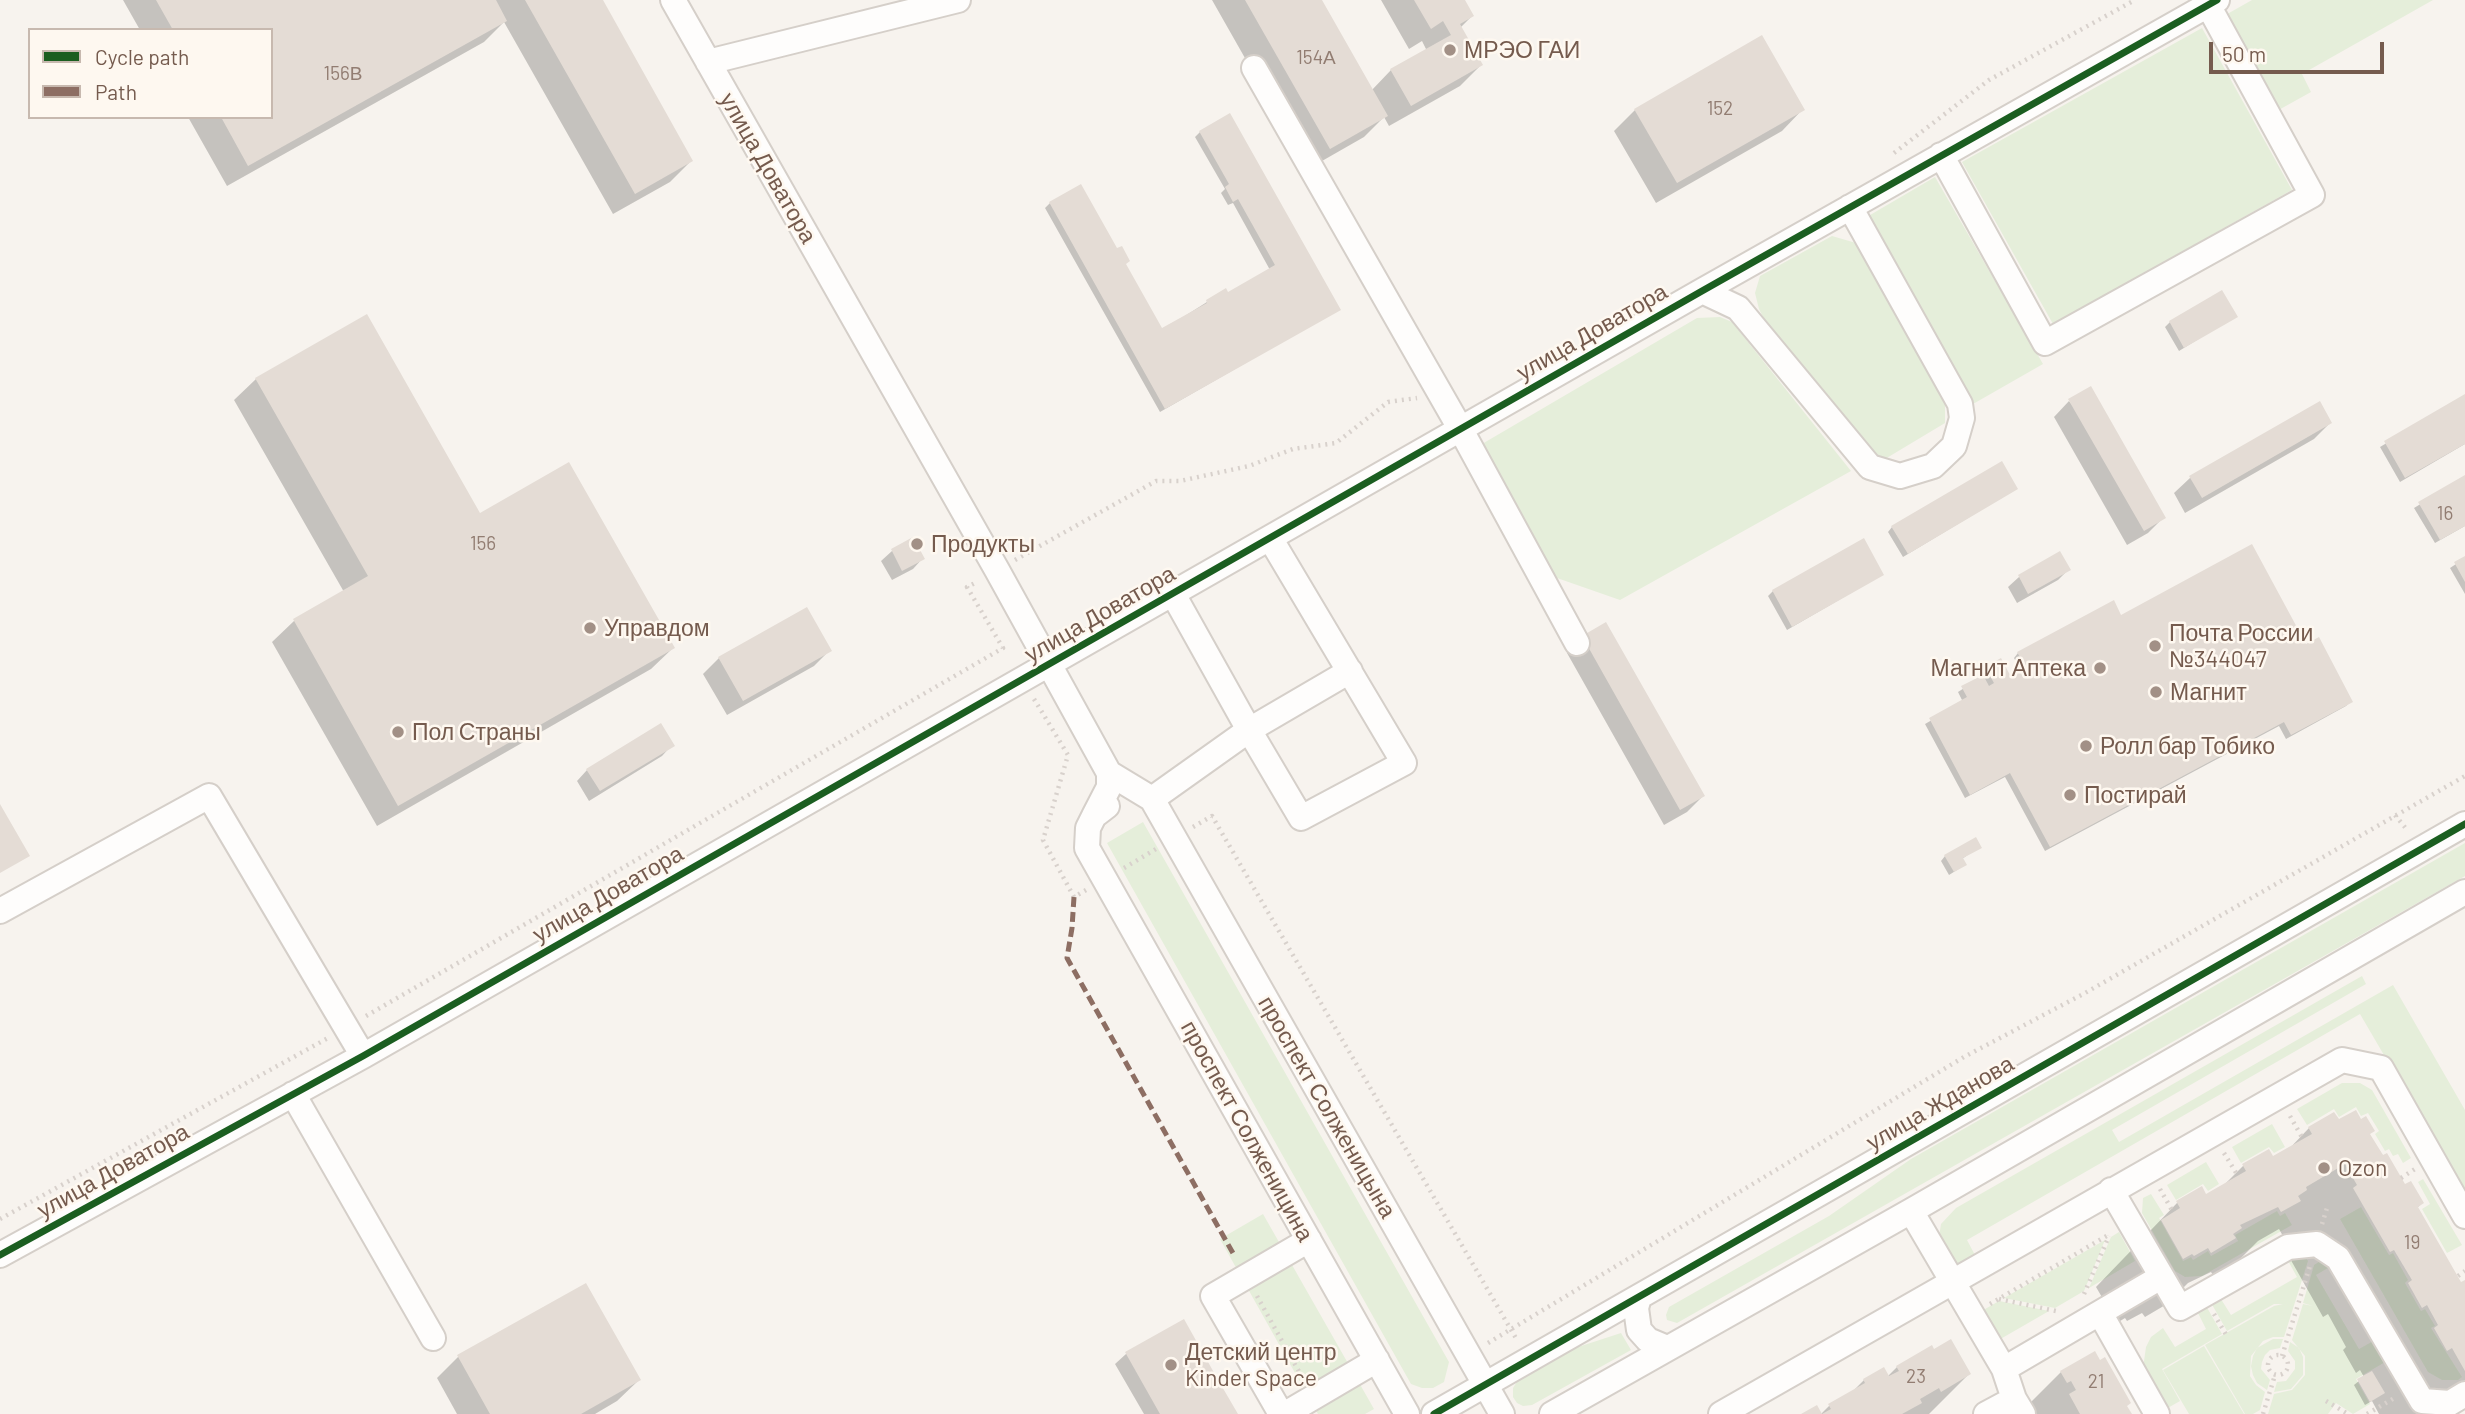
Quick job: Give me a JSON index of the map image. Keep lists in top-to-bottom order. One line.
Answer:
{"streets":{"street":["улица Доватора","улица Жданова","проспект Солженицына","проспект Солженицина"]},"crossings":[["улица Жданова","проспект Солженицына"]],"places":["МРЭО ГАИ","Продукты","Управдом","Почта России №344047","Магнит Аптека","Магнит","Пол Страны","Ролл бар Тобико","Постирай","Ozon","Детский центр Kinder Space"],"house_numbers":["154А","156В","152","16","156","19","23","21"],"legend":["Cycle path","Path"],"scale_bar":"50 m"}
